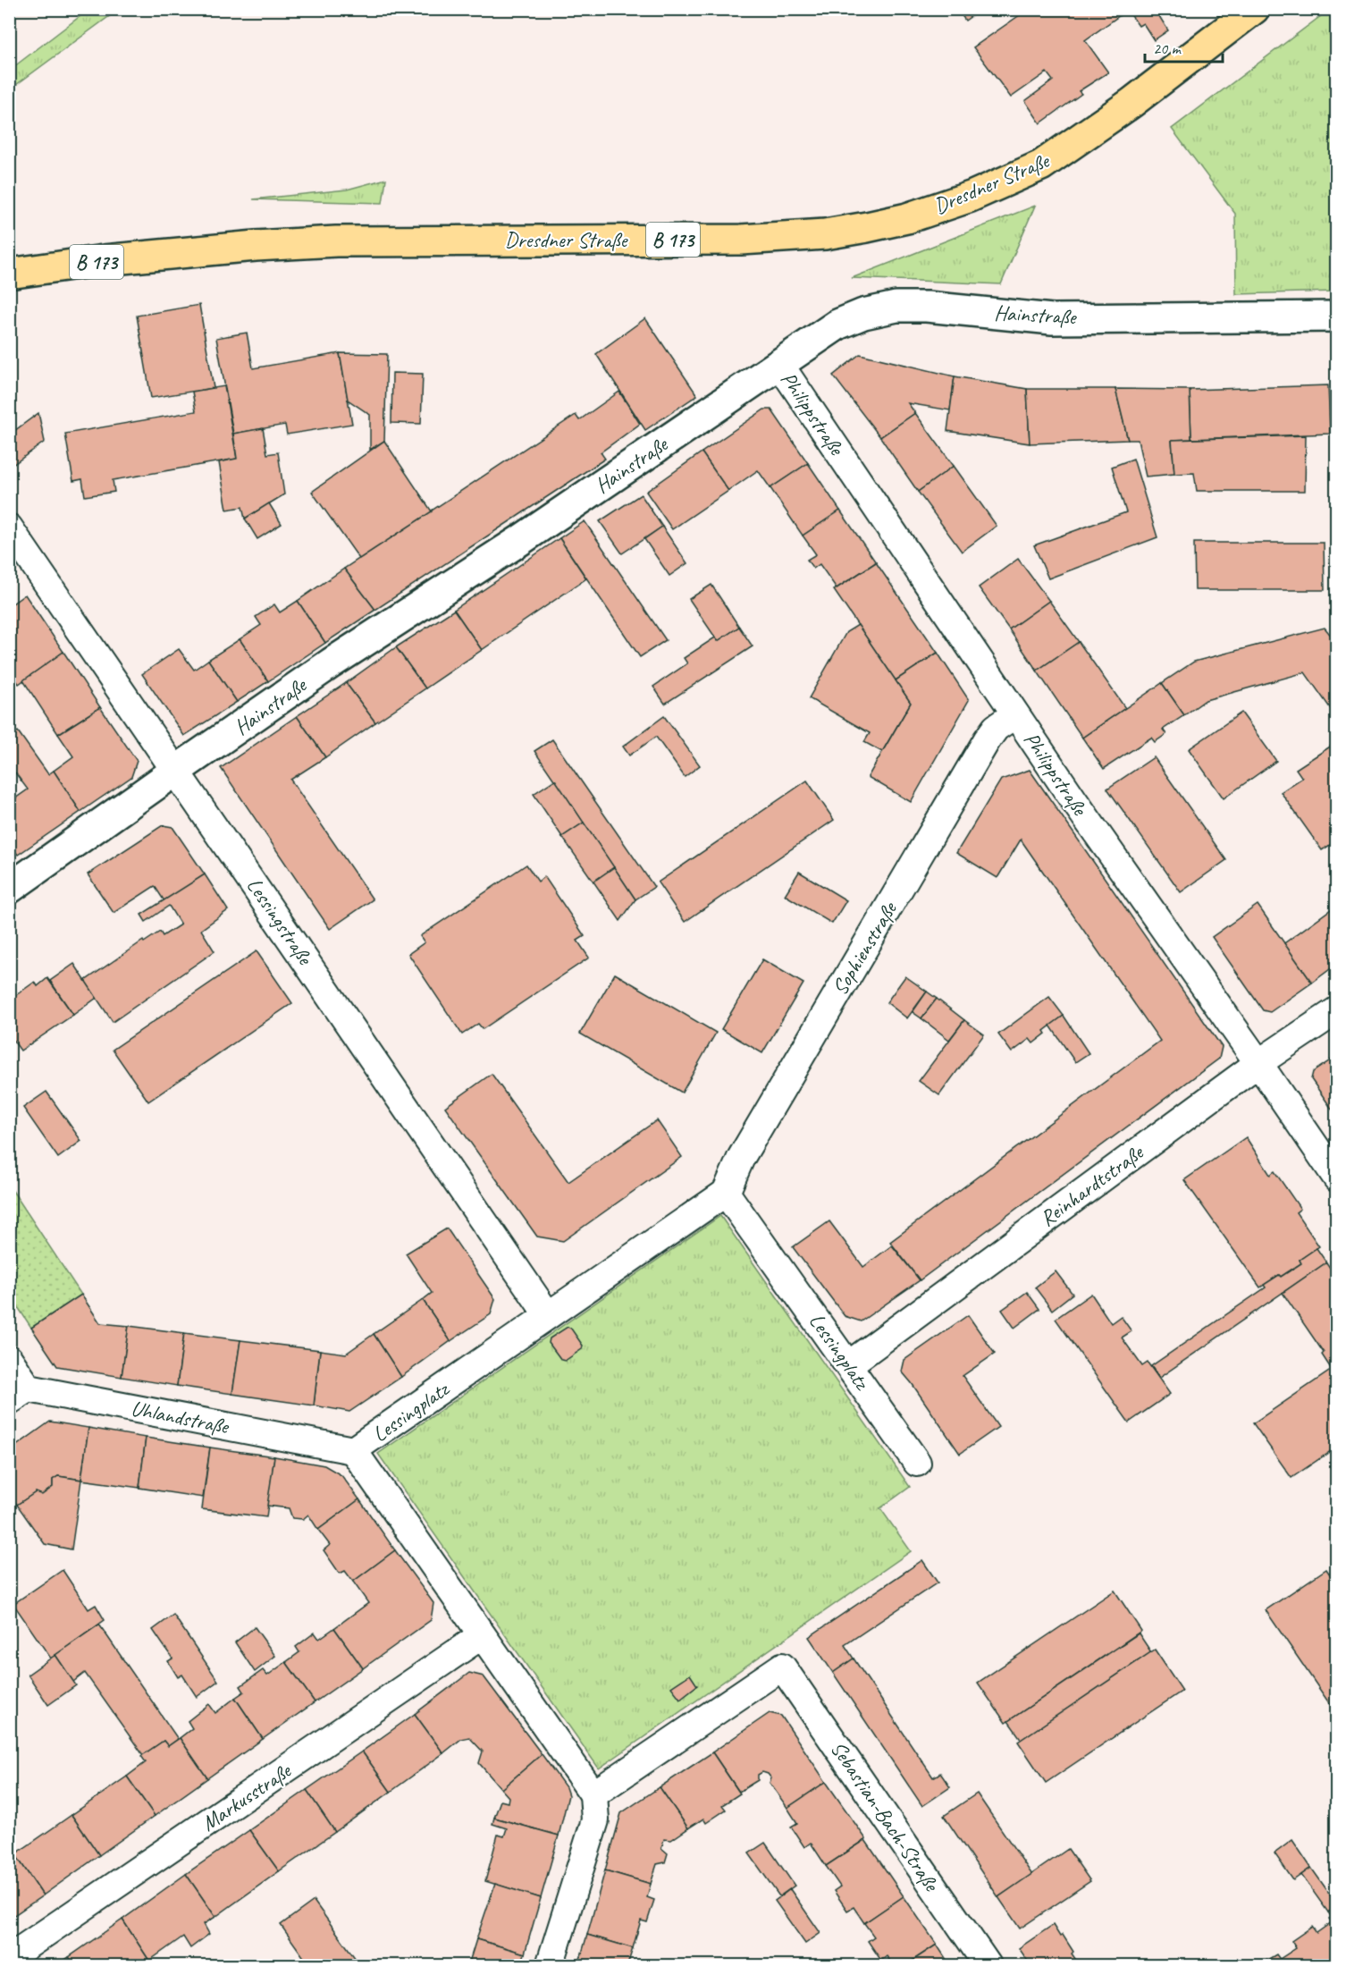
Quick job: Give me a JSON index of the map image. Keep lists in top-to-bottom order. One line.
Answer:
{"streets":{"main road":["Dresdner Straße","B 173"],"street":["Hainstraße","Philippstraße","Lessingstraße","Sophienstraße","Reinhardtstraße","Lessingplatz","Uhlandstraße","Markusstraße","Sebastian-Bach-Straße"]},"crossings":[["Hainstraße","Philippstraße"],["Hainstraße","Lessingstraße"],["Philippstraße","Sophienstraße"],["Philippstraße","Reinhardtstraße"],["Lessingstraße","Lessingplatz"],["Sophienstraße","Lessingplatz"],["Reinhardtstraße","Lessingplatz"],["Lessingplatz","Uhlandstraße"],["Lessingplatz","Markusstraße"],["Lessingplatz","Sebastian-Bach-Straße"]],"scale_bar":"20 m"}
